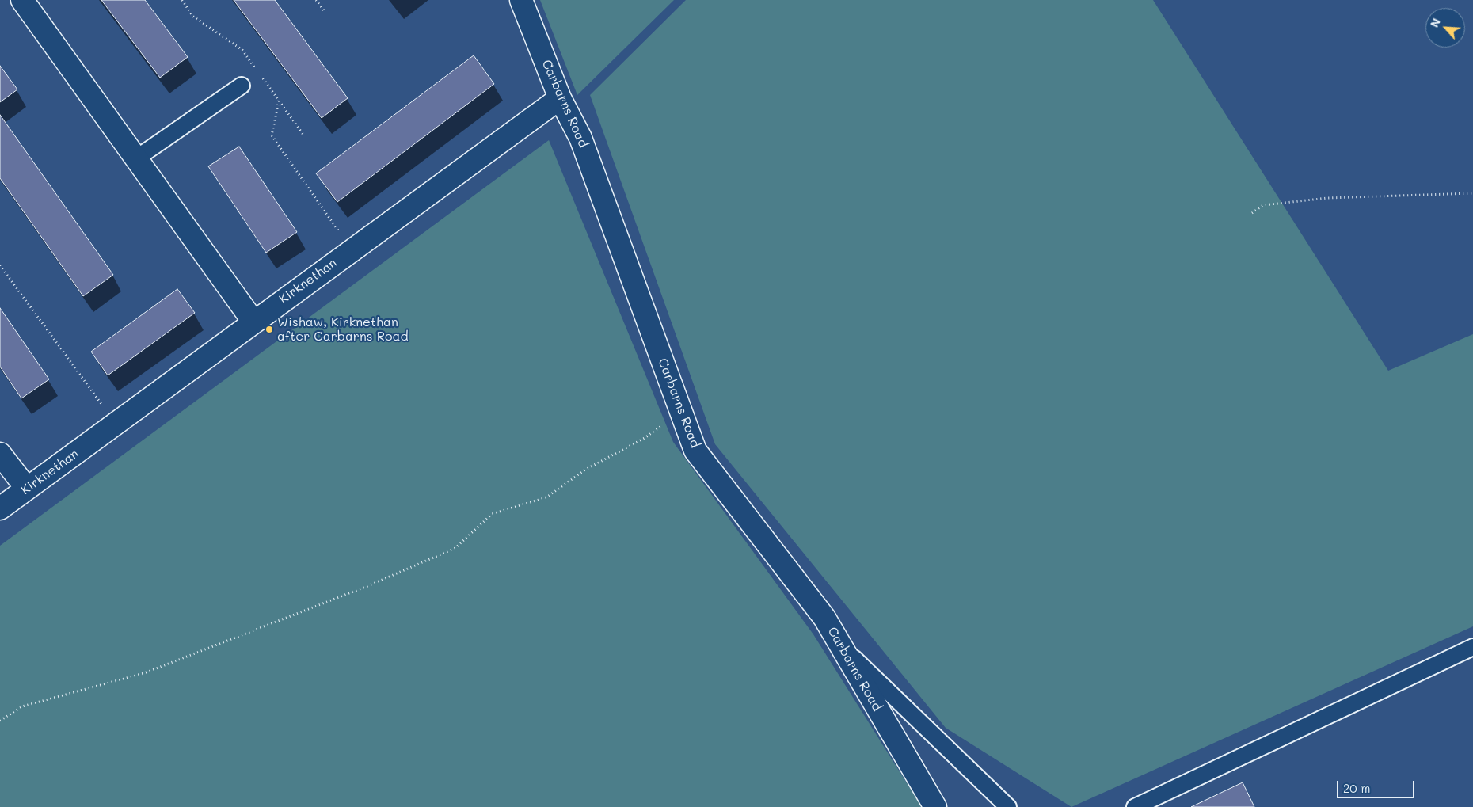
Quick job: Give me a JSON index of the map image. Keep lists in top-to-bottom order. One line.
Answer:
{"streets":{"street":["Carbarns Road","Kirknethan"]},"crossings":[["Carbarns Road","Kirknethan"]],"places":["Wishaw, Kirknethan after Carbarns Road"],"scale_bar":"20 m","north":"top left"}
